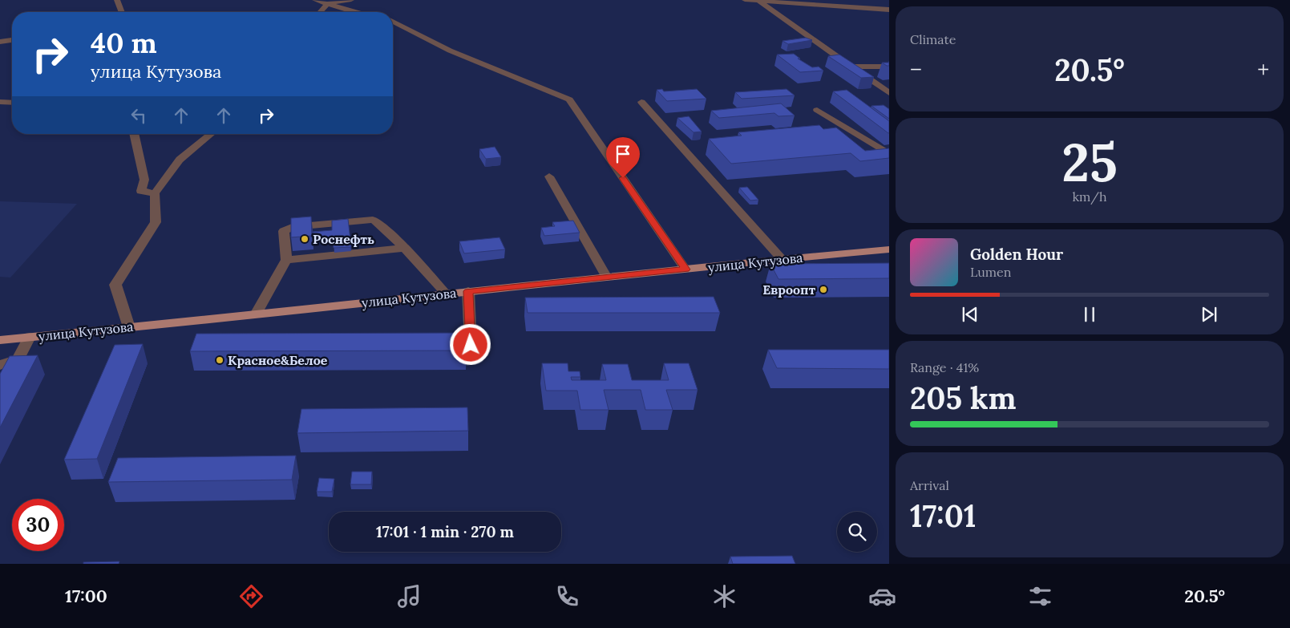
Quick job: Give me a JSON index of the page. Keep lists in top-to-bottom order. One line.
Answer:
{"streets":{"main road":["улица Кутузова"]},"places":["Роснефть","Евроопт","Красное&Белое"],"page":{"tile":["Climate",["25","km/h"],["Range · 41%","205 km"],["Arrival","17:01"]],"turn":["40 m","улица Кутузова"],"heat":["−","20.5°","+"],"song":["Golden Hour","Lumen"],"limit":"30","trip":"17:01 · 1 min · 270 m","tabs":["17:00","20.5°"]}}
